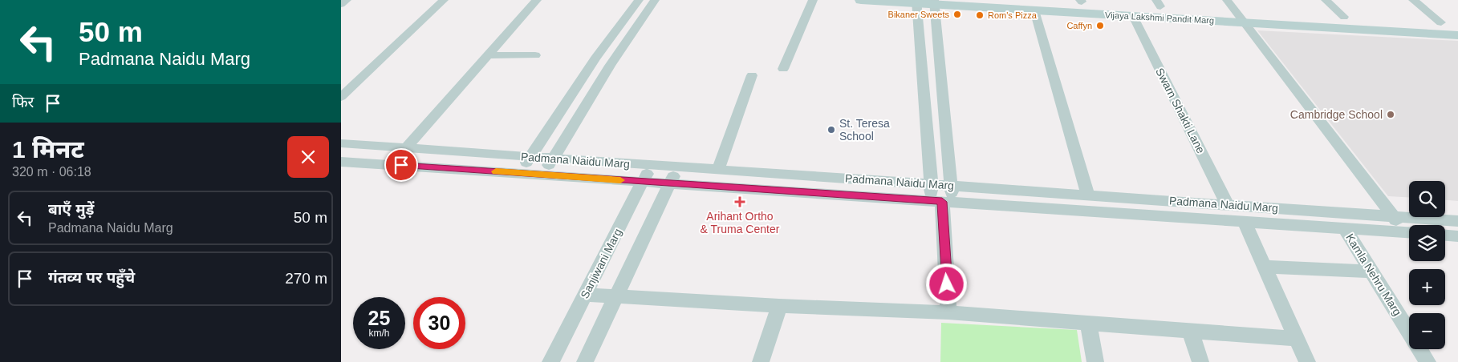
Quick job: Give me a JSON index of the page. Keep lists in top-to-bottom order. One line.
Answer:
{"streets":{"street":["Vijaya Lakshmi Pandit Marg","Swarn Shakti Lane","Padmana Naidu Marg","Sanjiwani Marg","Kamla Nehru Marg"]},"crossings":[["Vijaya Lakshmi Pandit Marg","Swarn Shakti Lane"],["Swarn Shakti Lane","Padmana Naidu Marg"],["Padmana Naidu Marg","Sanjiwani Marg"],["Padmana Naidu Marg","Kamla Nehru Marg"]],"places":{"other":["Bikaner Sweets","Rom's Pizza","Caffyn","Cambridge School","St. Teresa School"],"health":["Arihant Ortho & Truma Center"]},"page":{"turn":["50 m","Padmana Naidu Marg"],"then":"फिर","heading":["1 मिनट","320 m · 06:18"],"map_buttons":["+","−"],"list":[{"name":"बाएँ मुड़ें","note":"Padmana Naidu Marg","value":"50 m"},{"name":"गंतव्य पर पहुँचे","value":"270 m"}],"speed":"25 km/h","limit":"30"}}
